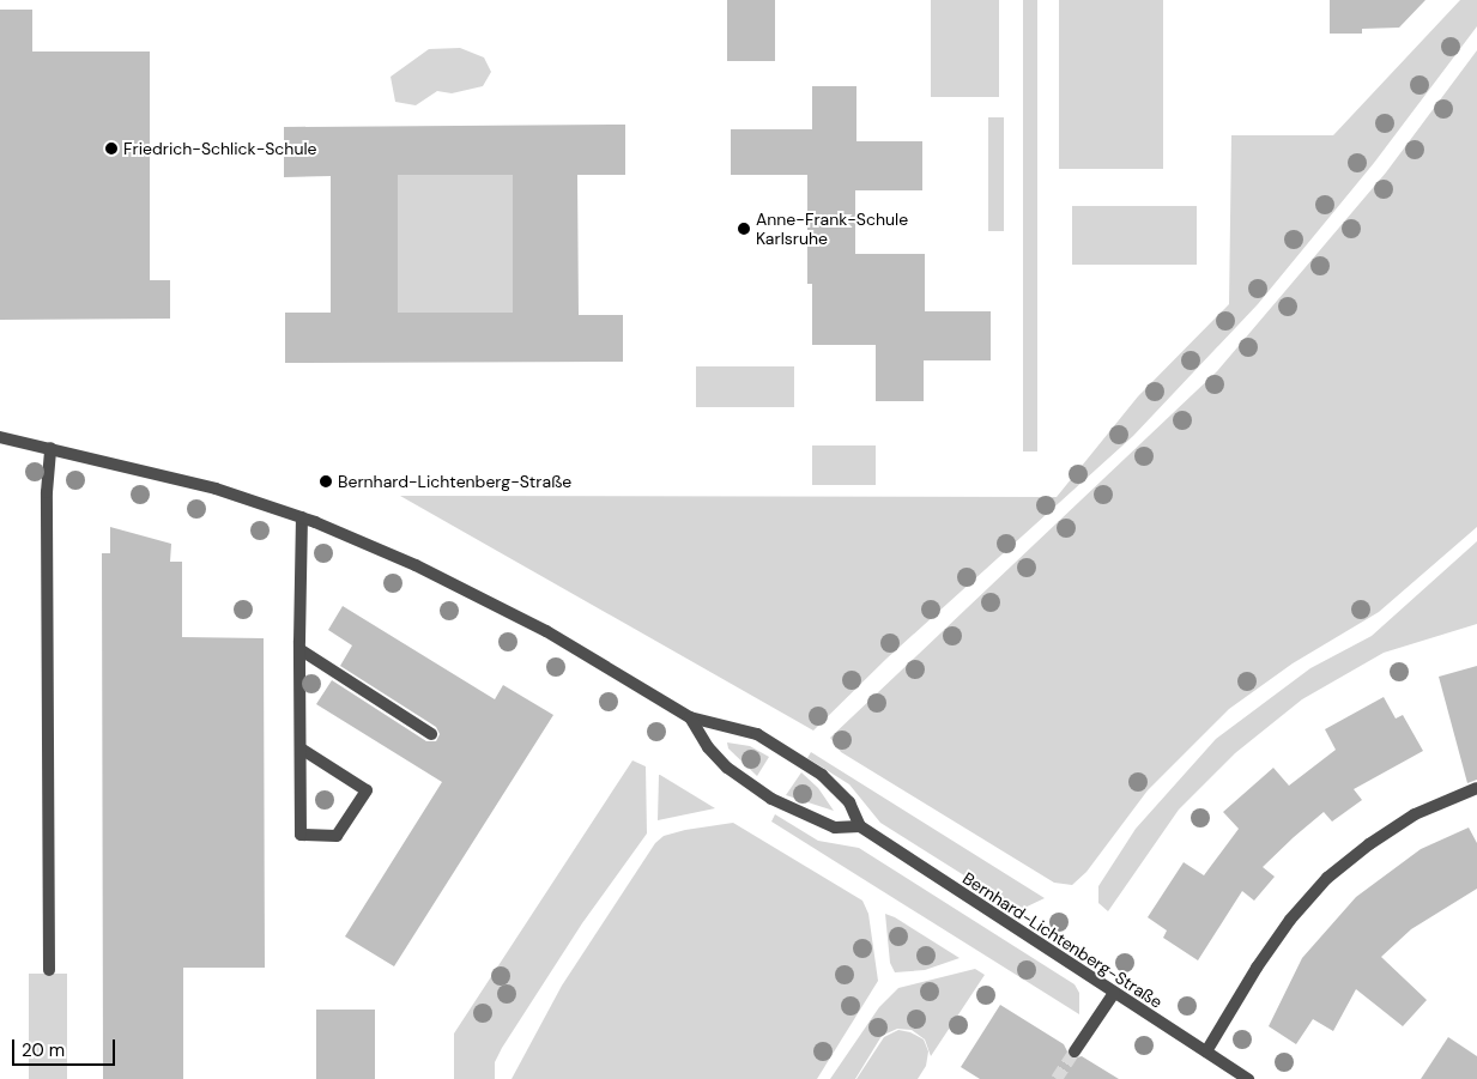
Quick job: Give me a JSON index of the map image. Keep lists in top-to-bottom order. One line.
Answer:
{"streets":{"street":["Bernhard-Lichtenberg-Straße"]},"places":["Friedrich-Schlick-Schule","Anne-Frank-Schule Karlsruhe","Bernhard-Lichtenberg-Straße"],"scale_bar":"20 m"}
